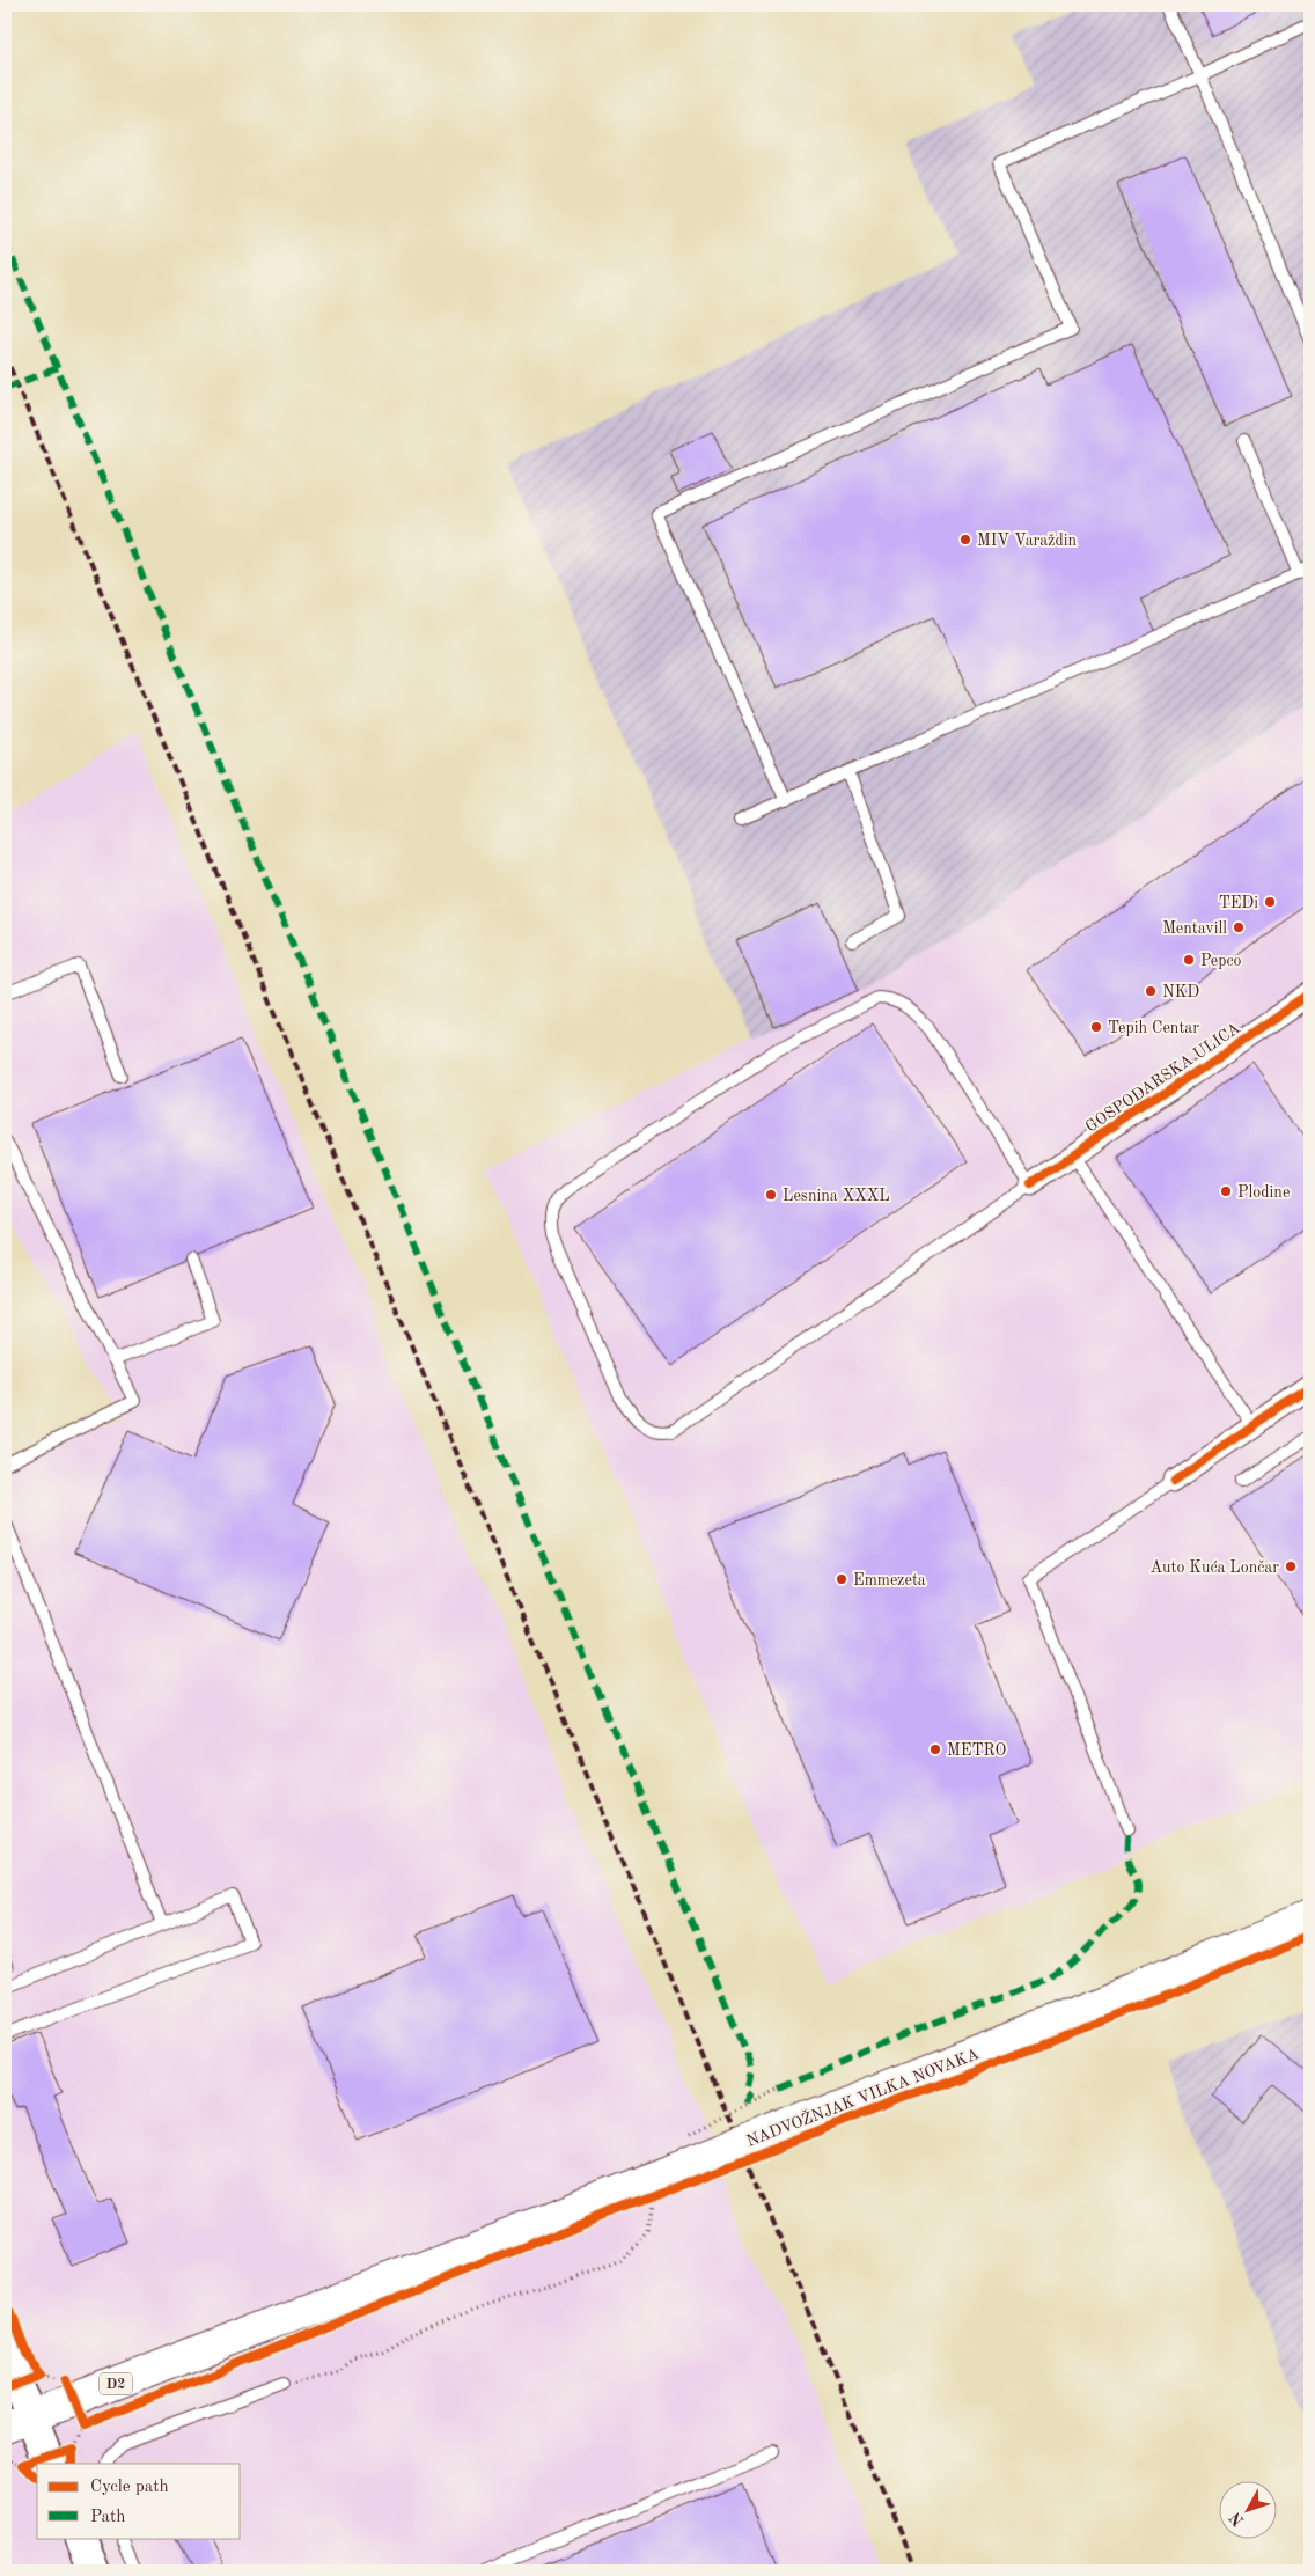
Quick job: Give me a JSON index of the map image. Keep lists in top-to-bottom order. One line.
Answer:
{"streets":{"main road":["NADVOŽNJAK VILKA NOVAKA","D2"],"street":["GOSPODARSKA ULICA"]},"crossings":[["NADVOŽNJAK VILKA NOVAKA","D2"]],"places":["MIV Varaždin","TEDi","Mentavill","Pepco","NKD","Tepih Centar","Plodine","Lesnina XXXL","Auto Kuća Lončar","Emmezeta","METRO"],"legend":["Cycle path","Path"],"north":"bottom left"}
